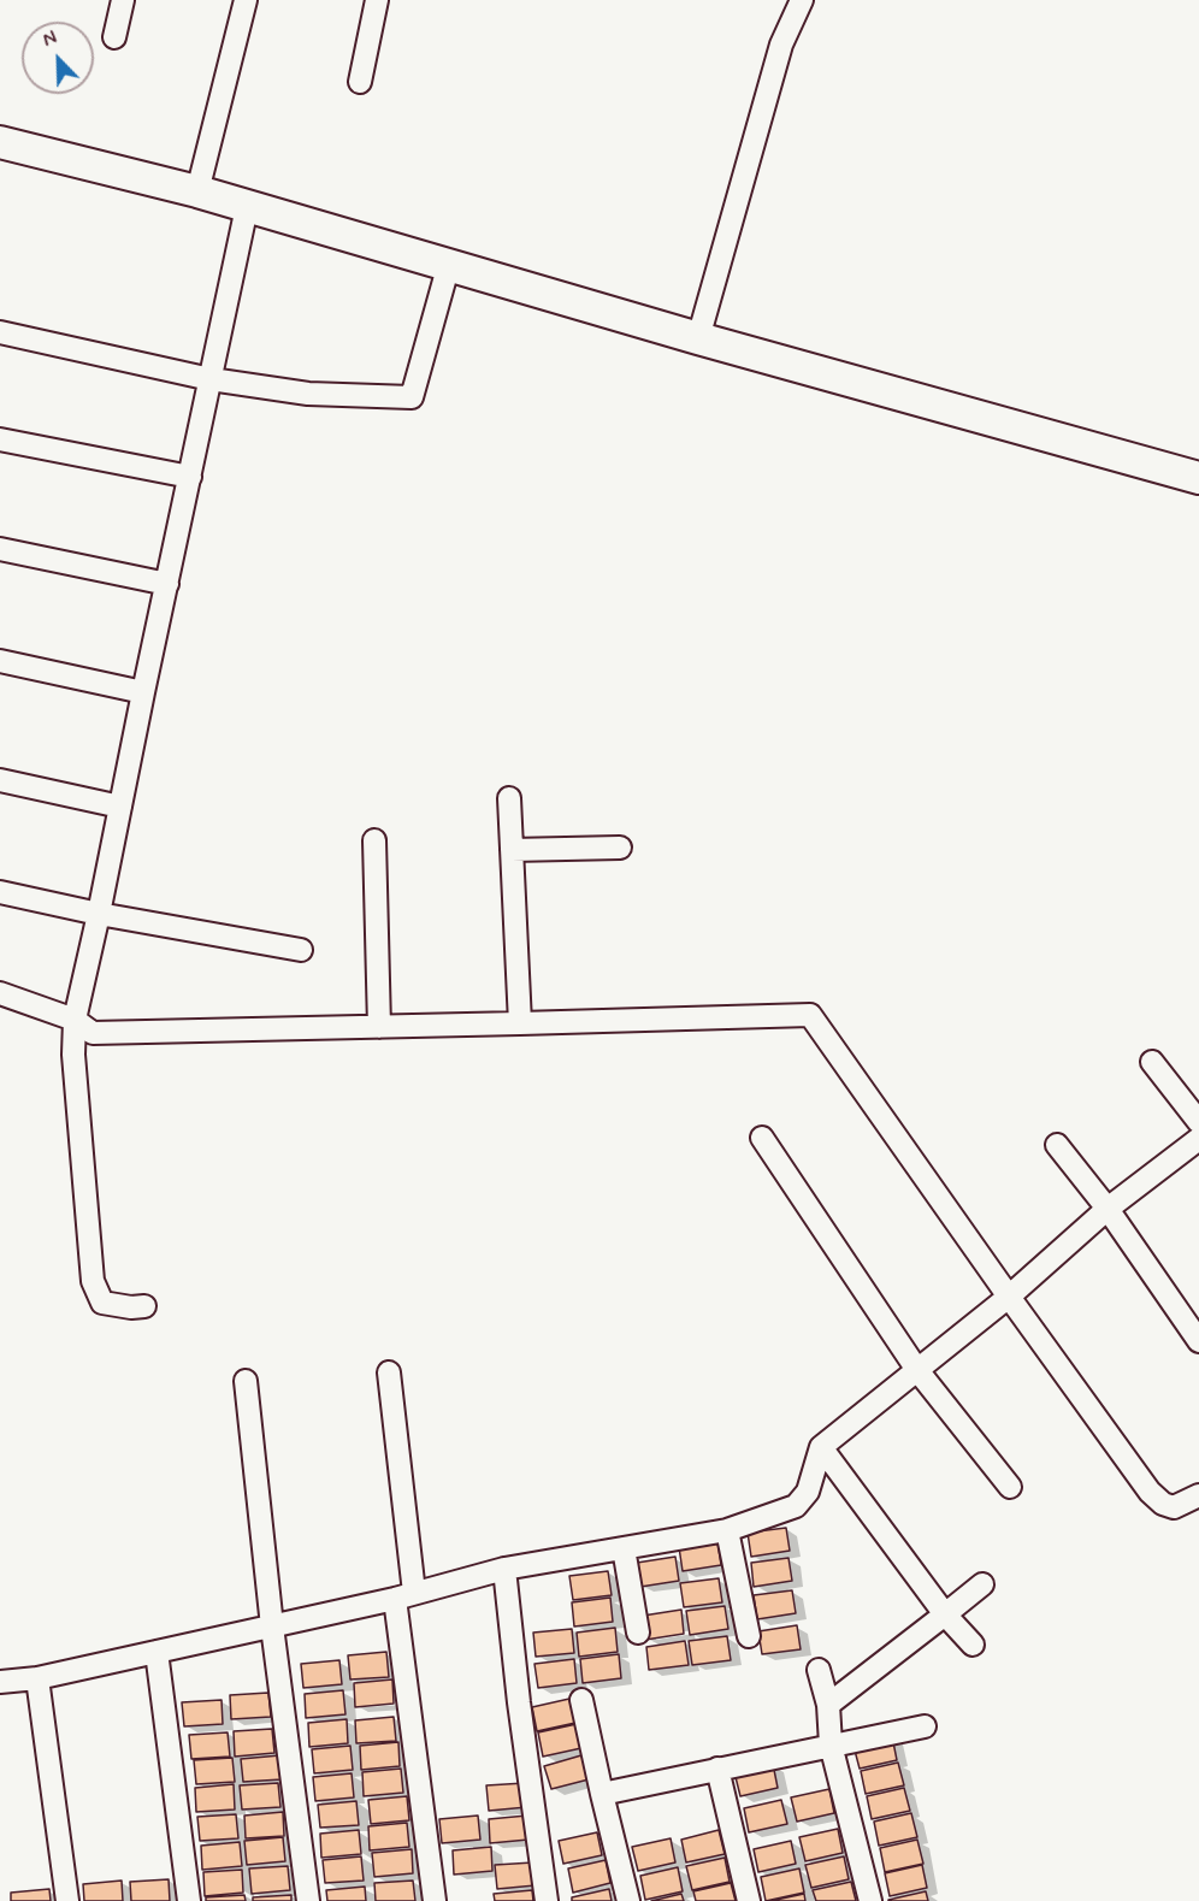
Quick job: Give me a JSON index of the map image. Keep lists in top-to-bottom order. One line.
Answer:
{"north":"top left"}
